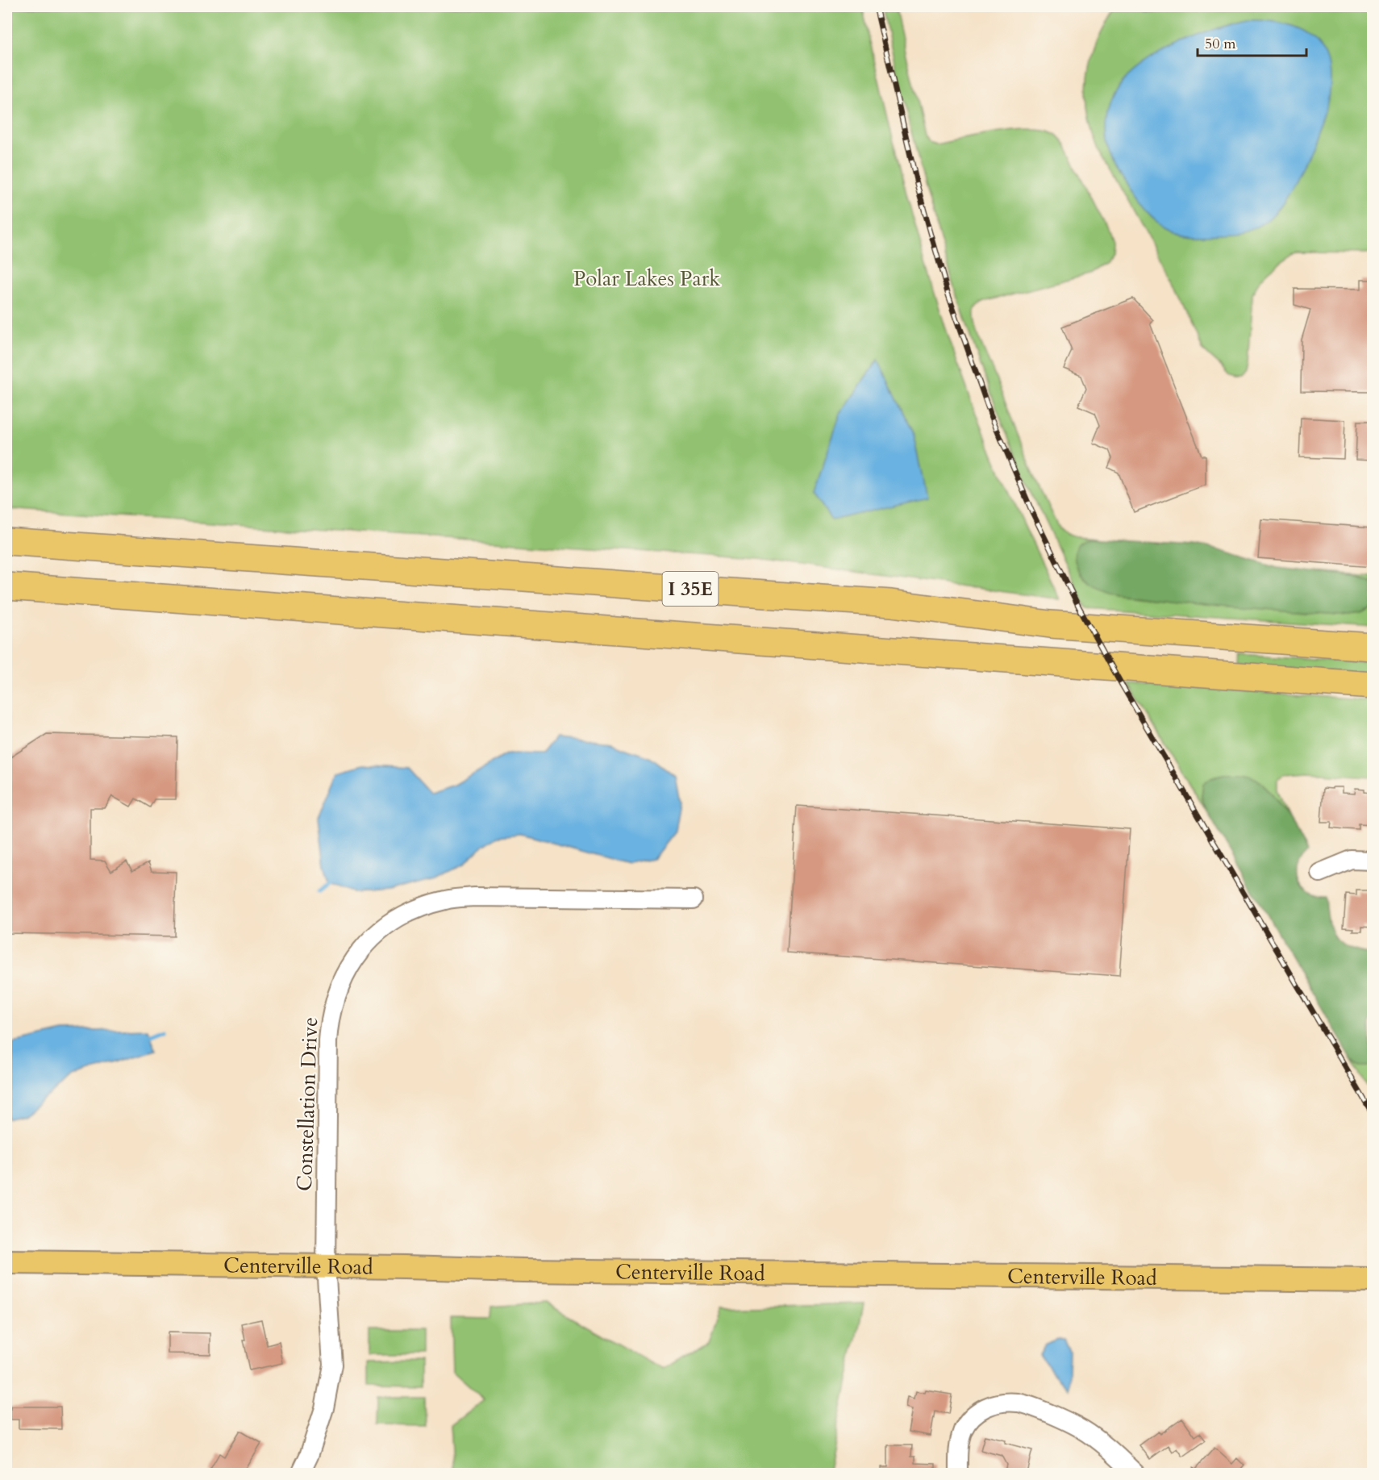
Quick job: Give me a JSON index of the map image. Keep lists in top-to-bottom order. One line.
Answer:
{"streets":{"highway":["I 35E"],"main road":["Centerville Road"],"street":["Constellation Drive"]},"crossings":[["Constellation Drive","Centerville Road"]],"parks":["Polar Lakes Park"],"scale_bar":"50 m"}
